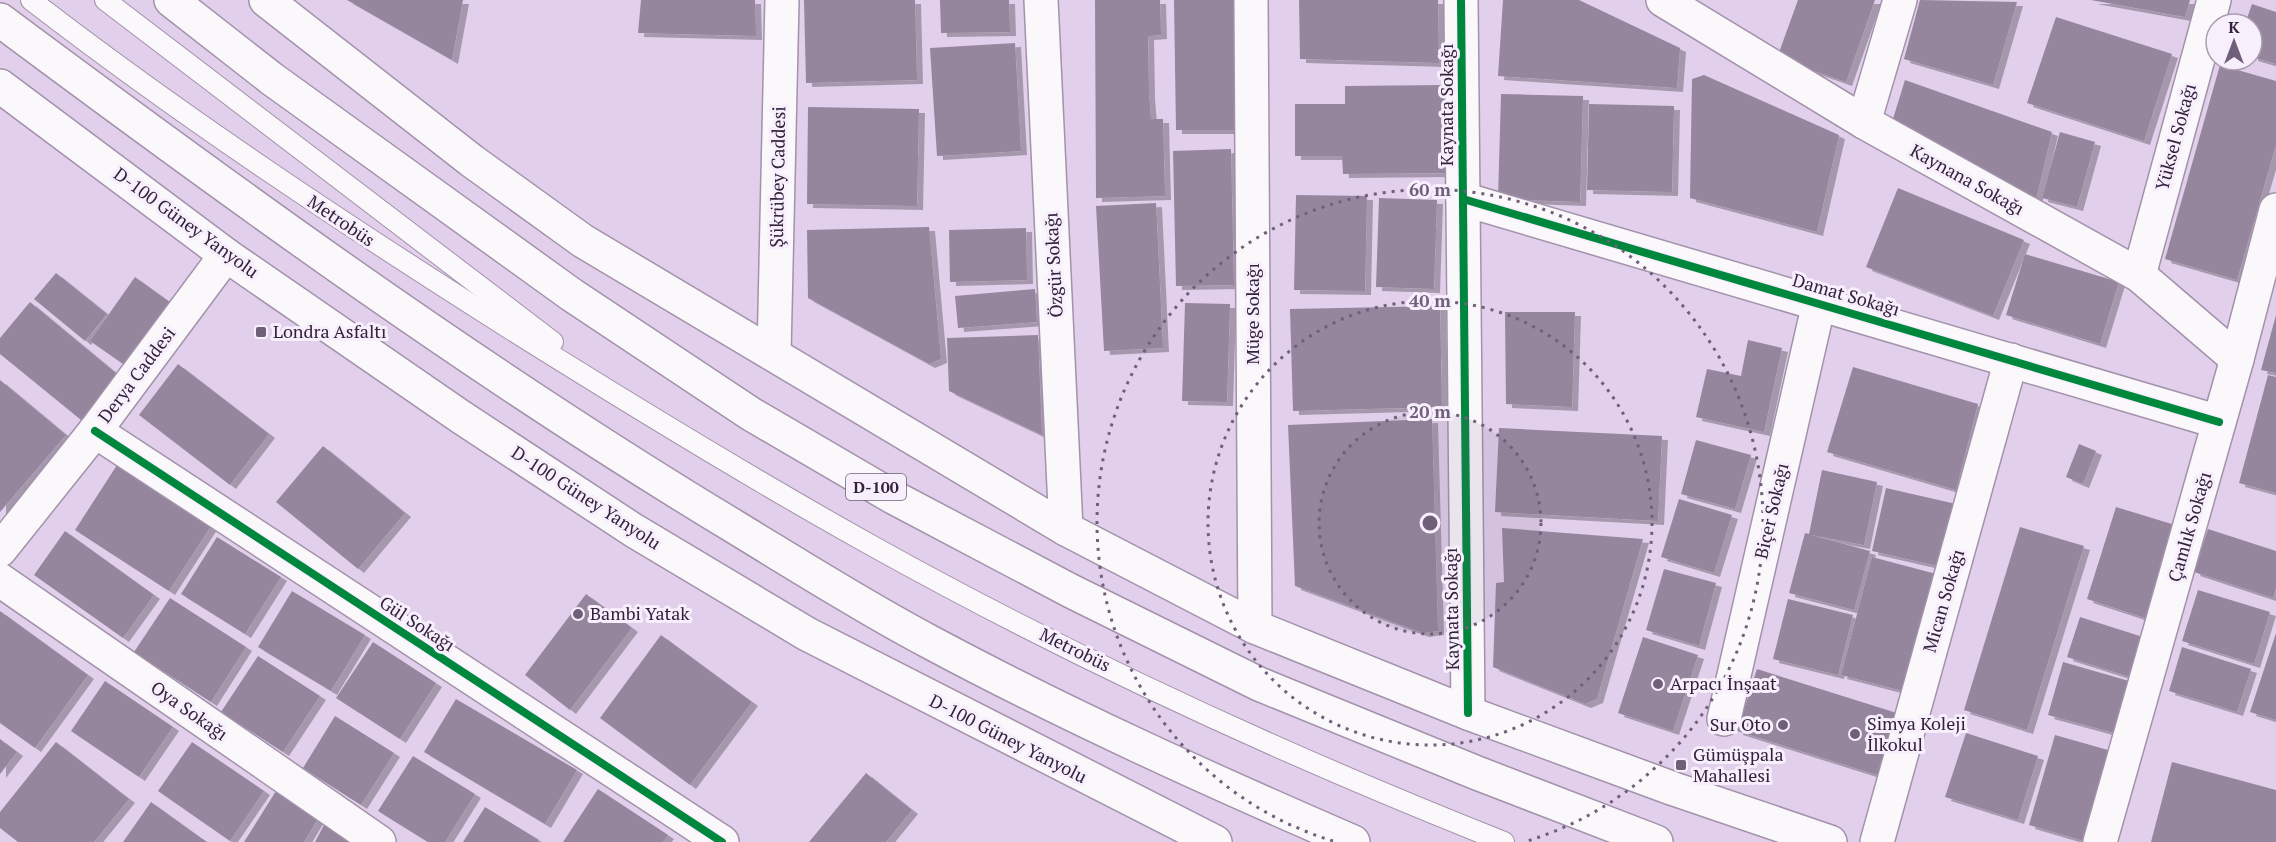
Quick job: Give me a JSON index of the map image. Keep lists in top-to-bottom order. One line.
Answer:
{"streets":{"main road":["Kaynata Sokağı","Yüksel Sokağı","Şükrübey Caddesi","Kaynana Sokağı","D-100 Güney Yanyolu","Özgür Sokağı","Damat Sokağı","Müge Sokağı","Derya Caddesi","D-100","Biçer Sokağı","Çamlık Sokağı","Mican Sokağı","Gül Sokağı","Oya Sokağı"],"lane":["Metrobüs"]},"crossings":[["Kaynata Sokağı","Damat Sokağı"],["Yüksel Sokağı","Kaynana Sokağı"],["Kaynana Sokağı","Çamlık Sokağı"],["D-100 Güney Yanyolu","Derya Caddesi"],["Damat Sokağı","Biçer Sokağı"],["Damat Sokağı","Çamlık Sokağı"],["Damat Sokağı","Mican Sokağı"],["Derya Caddesi","Gül Sokağı"]],"places":{"transit":["Londra Asfaltı","Gümüşpala Mahallesi"],"other":["Bambi Yatak","Arpacı İnşaat","Sur Oto","Simya Koleji İlkokul"]},"north":"top","rings":["60 m","40 m","20 m"]}
